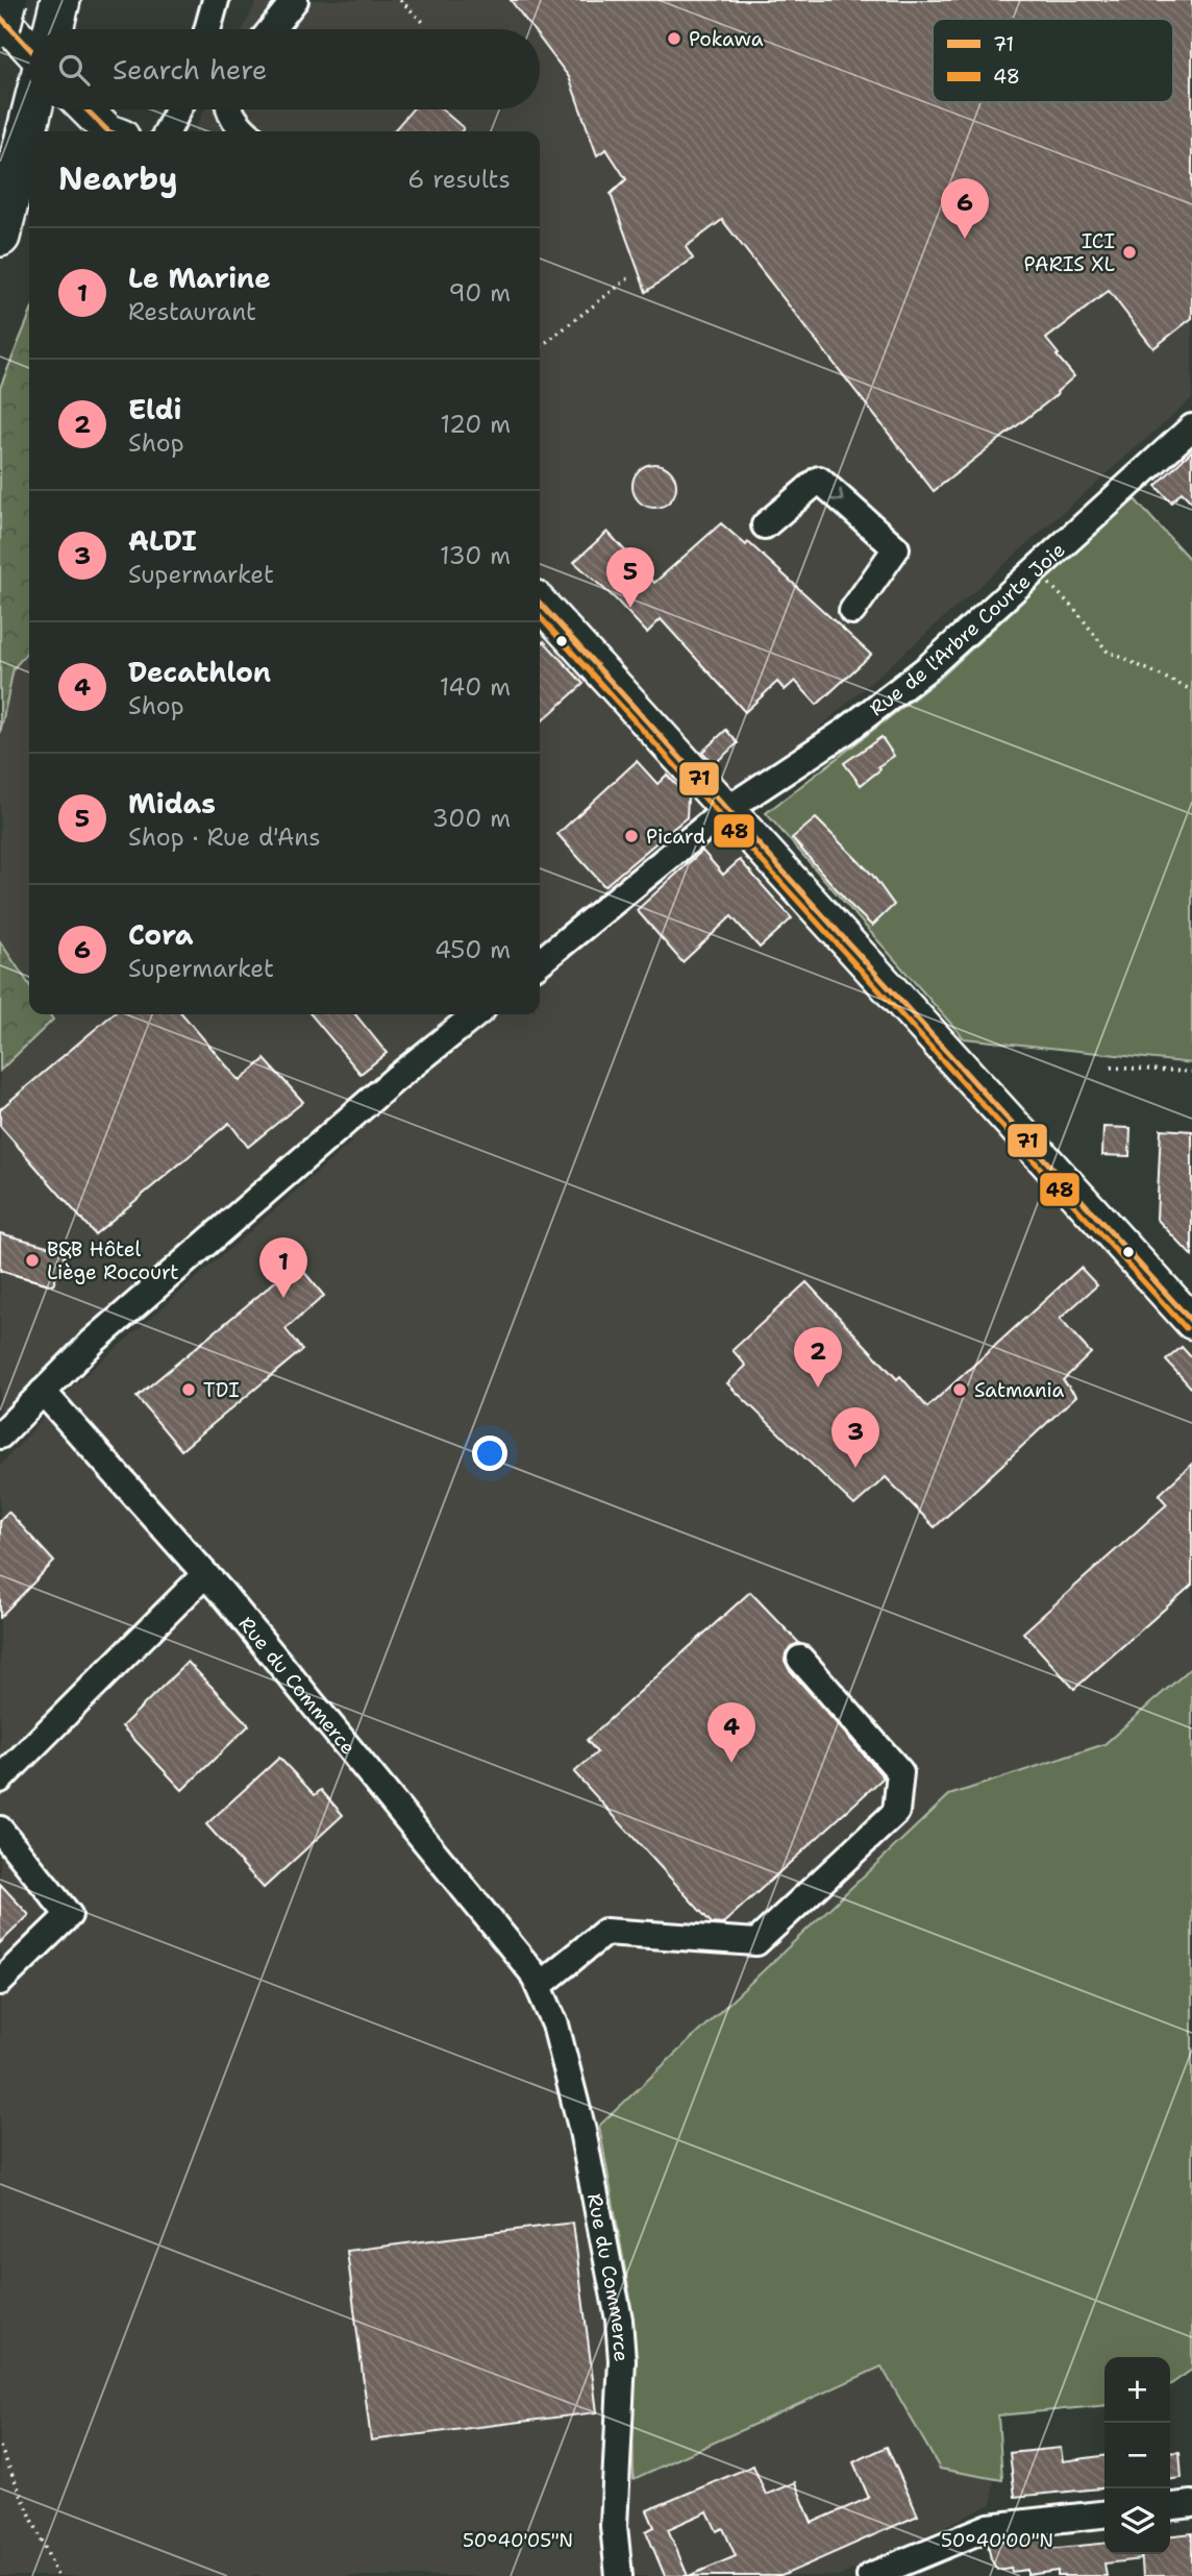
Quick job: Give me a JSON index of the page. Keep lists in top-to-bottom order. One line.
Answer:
{"streets":{"street":["Rue de l'Arbre Courte Joie","Rue du Commerce"]},"places":["Pokawa","ICI PARIS XL","Picard","B&B Hôtel Liège Rocourt","TDI","Satmania"],"lines":["transit line 71","transit line 48"],"legend":["71","48"],"page":{"search":"Search here","heading":["Nearby","6 results"],"pins":["6","5","1","2","3","4"],"list":[{"mark":"1","name":"Le Marine","note":"Restaurant","value":"90 m"},{"mark":"2","name":"Eldi","note":"Shop","value":"120 m"},{"mark":"3","name":"ALDI","note":"Supermarket","value":"130 m"},{"mark":"4","name":"Decathlon","note":"Shop","value":"140 m"},{"mark":"5","name":"Midas","note":"Shop · Rue d'Ans","value":"300 m"},{"mark":"6","name":"Cora","note":"Supermarket","value":"450 m"}],"map_buttons":["+","−"]},"coordinates":["50°40'05\"N","50°40'00\"N"]}
